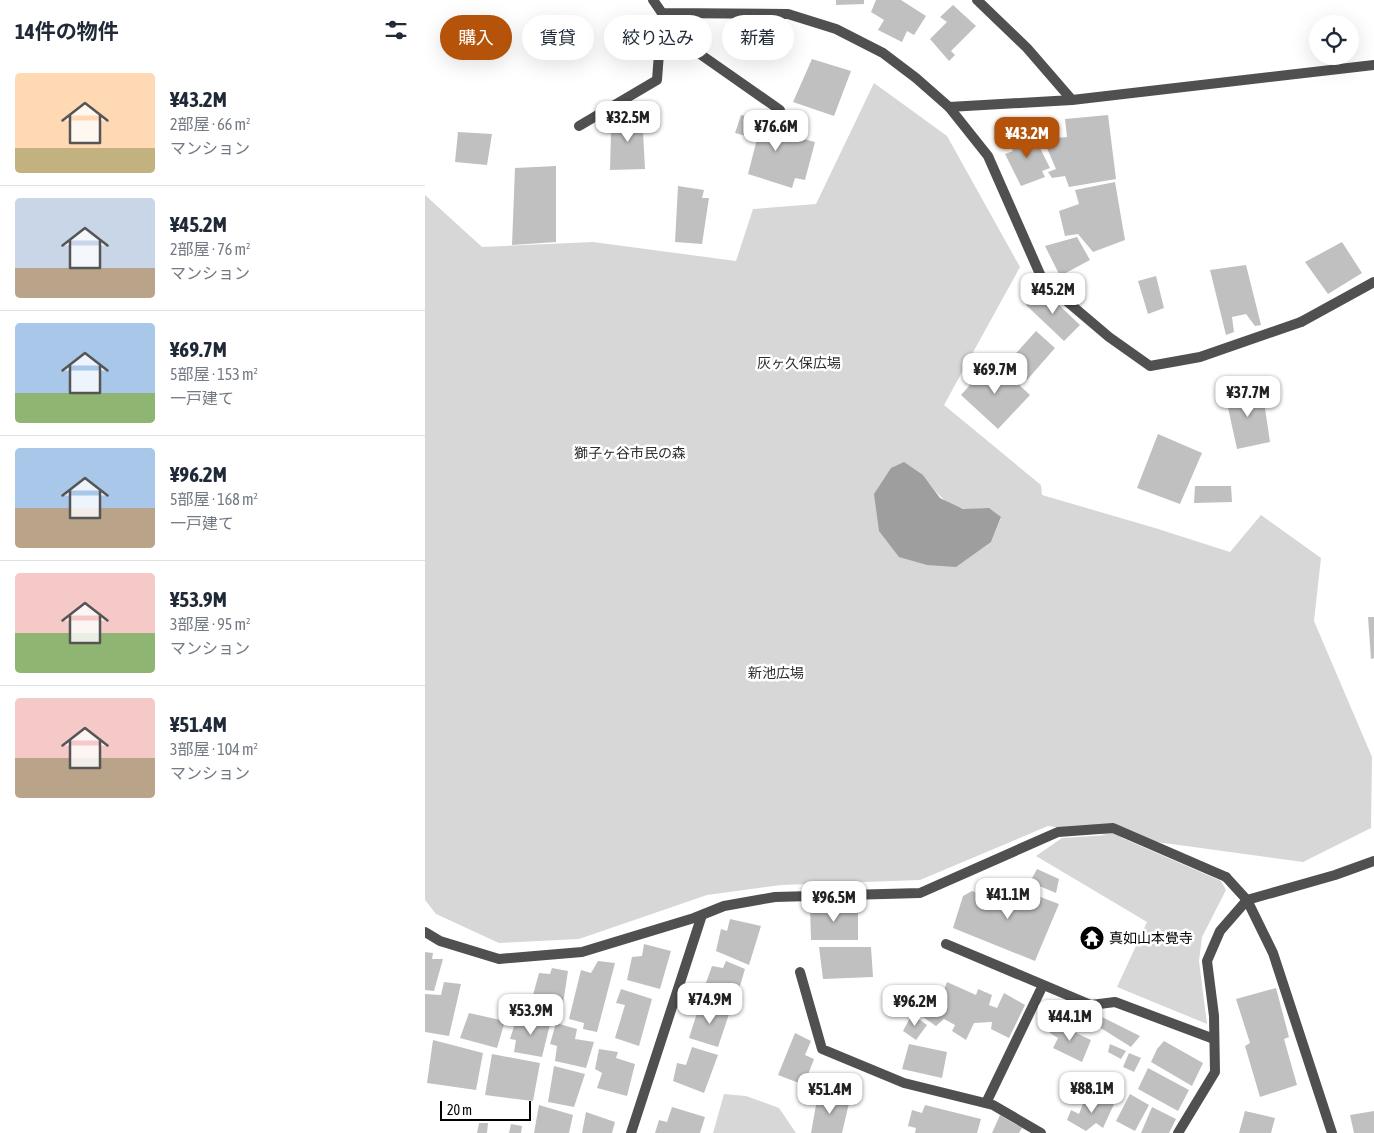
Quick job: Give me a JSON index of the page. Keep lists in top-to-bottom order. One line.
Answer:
{"parks":["灰ヶ久保広場","獅子ヶ谷市民の森","新池広場"],"places":{"temple":["真如山本覺寺"]},"scale_bar":"20 m","page":{"heading":"14件の物件","chip":["購入","賃貸","絞り込み","新着"],"list":[{"name":"¥43.2M","note":"2部屋 · 66 m² · マンション"},{"name":"¥45.2M","note":"2部屋 · 76 m² · マンション"},{"name":"¥69.7M","note":"5部屋 · 153 m² · 一戸建て"},{"name":"¥96.2M","note":"5部屋 · 168 m² · 一戸建て"},{"name":"¥53.9M","note":"3部屋 · 95 m² · マンション"},{"name":"¥51.4M","note":"3部屋 · 104 m² · マンション"}],"price":["¥32.5M","¥76.6M","¥43.2M","¥45.2M","¥69.7M","¥37.7M","¥41.1M","¥96.5M","¥74.9M","¥96.2M","¥53.9M","¥44.1M","¥88.1M","¥51.4M"],"scale":"20 m"}}
